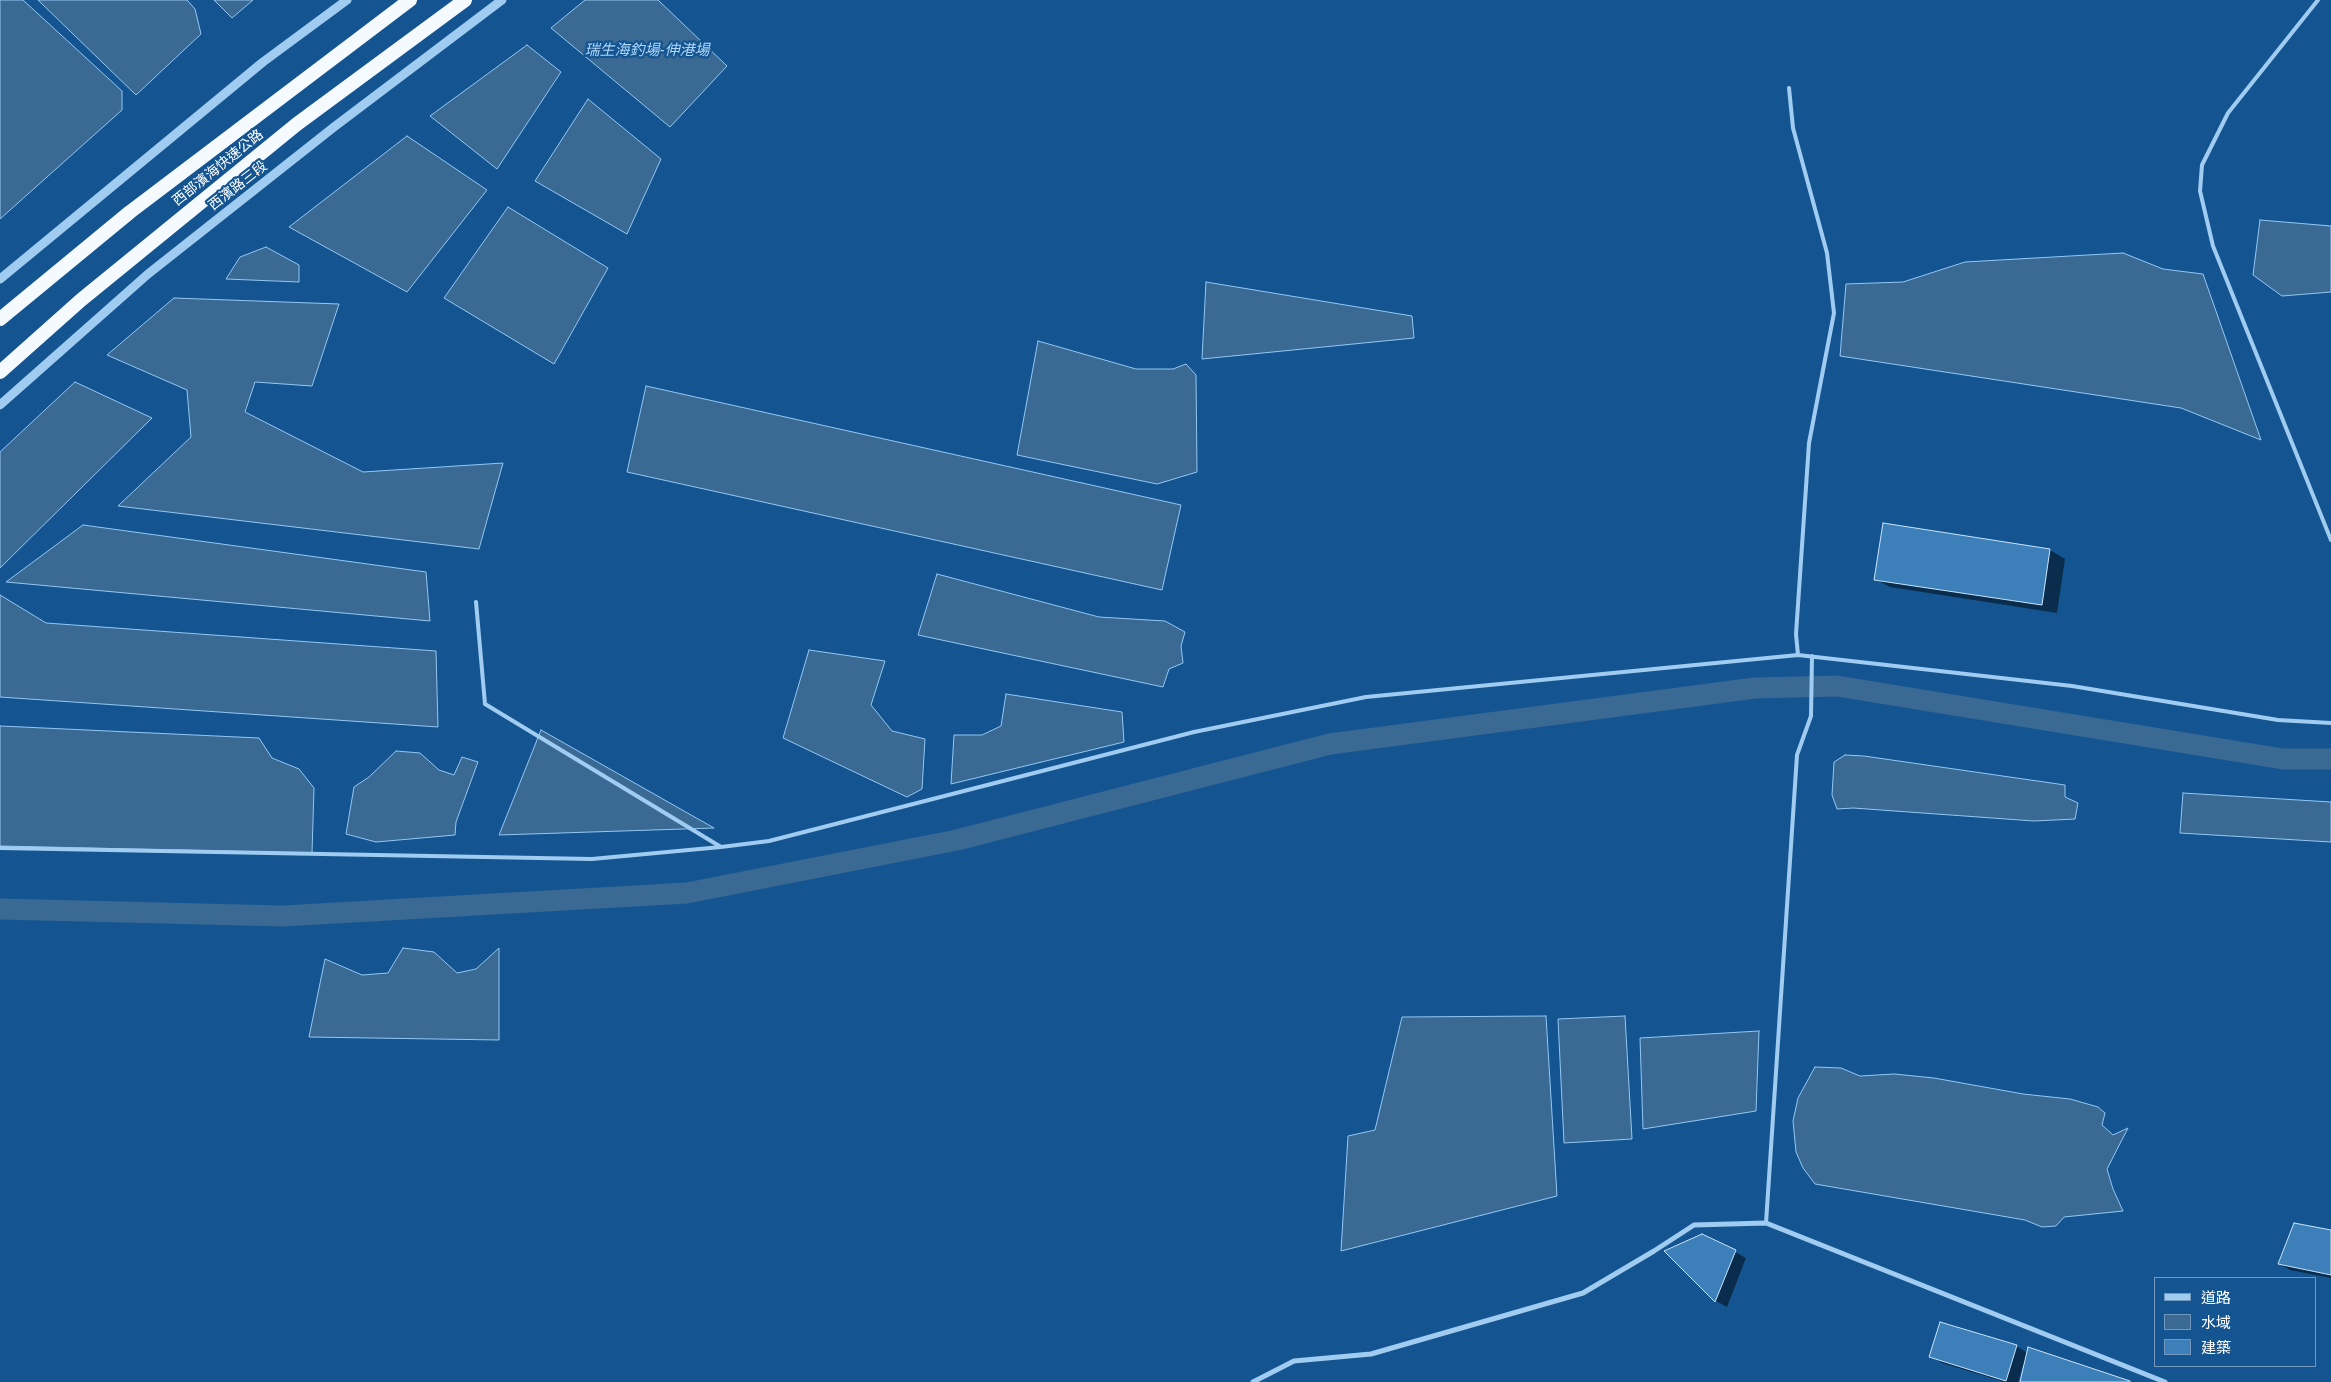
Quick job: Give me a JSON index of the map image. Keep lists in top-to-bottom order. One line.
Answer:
{"streets":{"highway":["西部濱海快速公路"],"street":["西濱路三段"]},"water":["瑞生海釣場-伸港場"],"legend":["道路","水域","建築"]}
